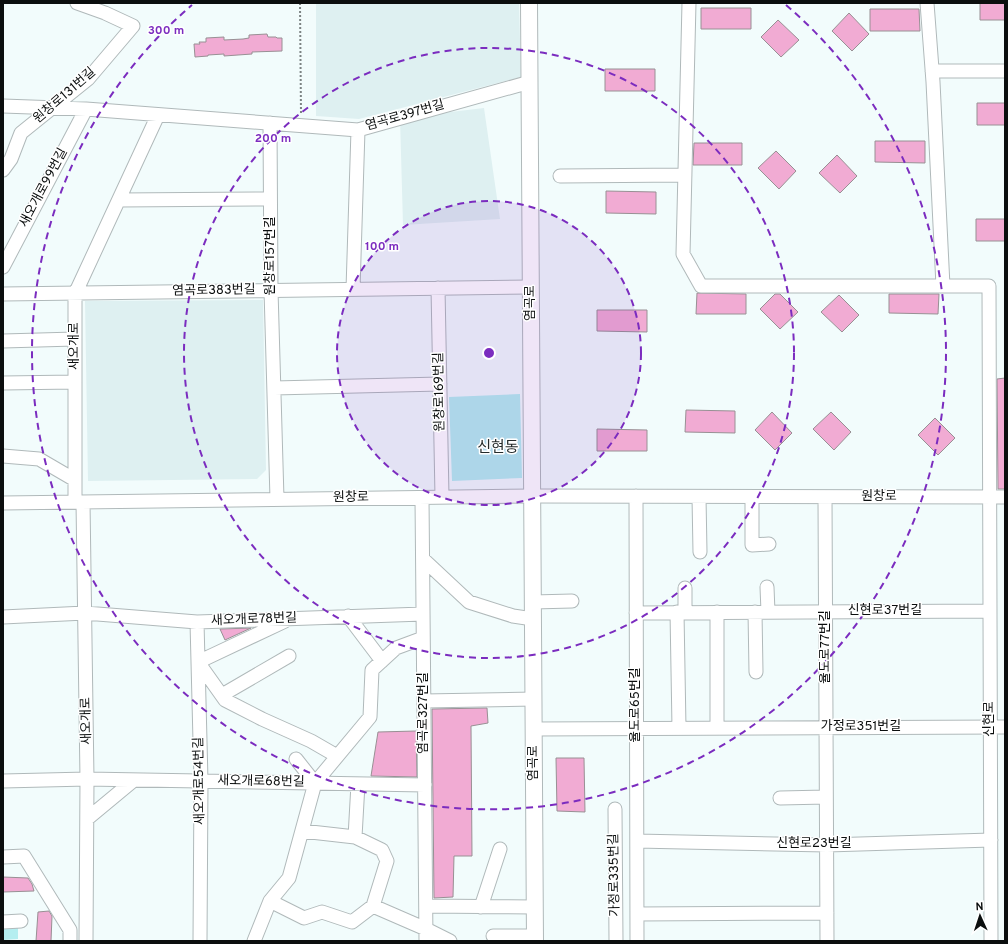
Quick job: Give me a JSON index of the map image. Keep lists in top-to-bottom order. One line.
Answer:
{"streets":{"main road":["염곡로"],"street":["원창로131번길","염곡로397번길","새오개로99번길","원창로157번길","염곡로383번길","새오개로","원창로169번길","원창로","신현로37번길","새오개로78번길","율도로77번길","율도로65번길","염곡로327번길","신현로","가정로351번길","새오개로54번길","새오개로68번길","신현로23번길","가정로335번길"]},"crossings":[["원창로131번길","염곡로397번길"],["염곡로397번길","새오개로99번길"],["염곡로397번길","원창로157번길"],["염곡로397번길","염곡로"],["염곡로397번길","새오개로"],["원창로157번길","염곡로383번길"],["원창로157번길","원창로"],["염곡로383번길","염곡로"],["염곡로383번길","새오개로"],["염곡로383번길","원창로169번길"],["염곡로","원창로"],["염곡로","가정로351번길"],["새오개로","원창로"],["새오개로","새오개로78번길"],["새오개로","새오개로68번길"],["원창로169번길","원창로"],["원창로","율도로77번길"],["원창로","율도로65번길"],["원창로","염곡로327번길"],["원창로","신현로"],["신현로37번길","율도로77번길"],["신현로37번길","율도로65번길"],["신현로37번길","신현로"],["새오개로78번길","염곡로327번길"],["새오개로78번길","새오개로54번길"],["율도로77번길","가정로351번길"],["율도로77번길","신현로23번길"],["율도로65번길","가정로351번길"],["율도로65번길","신현로23번길"],["염곡로327번길","새오개로68번길"],["신현로","가정로351번길"],["신현로","신현로23번길"],["새오개로54번길","새오개로68번길"]],"districts":["신현동"],"north":"top","rings":["300 m","200 m","100 m"]}
